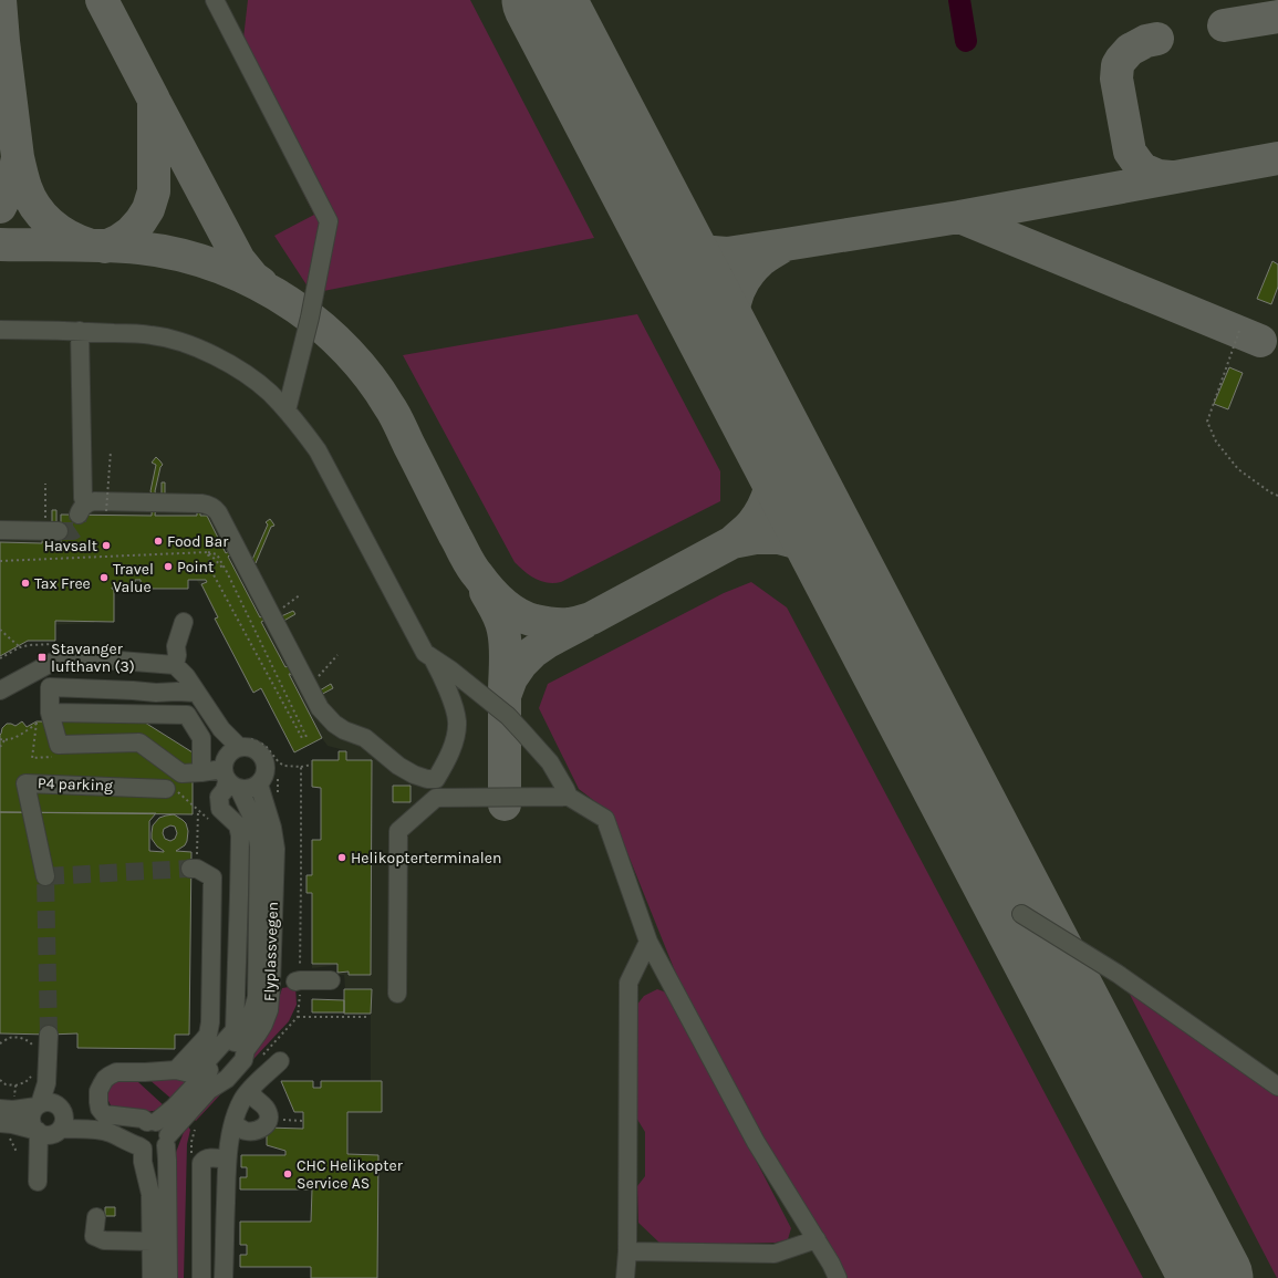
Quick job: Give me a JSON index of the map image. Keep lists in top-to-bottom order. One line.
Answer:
{"streets":{"street":["P4 parking","Flyplassvegen"]},"places":{"other":["Food Bar","Havsalt","Point","Travel Value","Tax Free","Helikopterterminalen","CHC Helikopter Service AS"],"transit":["Stavanger lufthavn (3)"]}}
